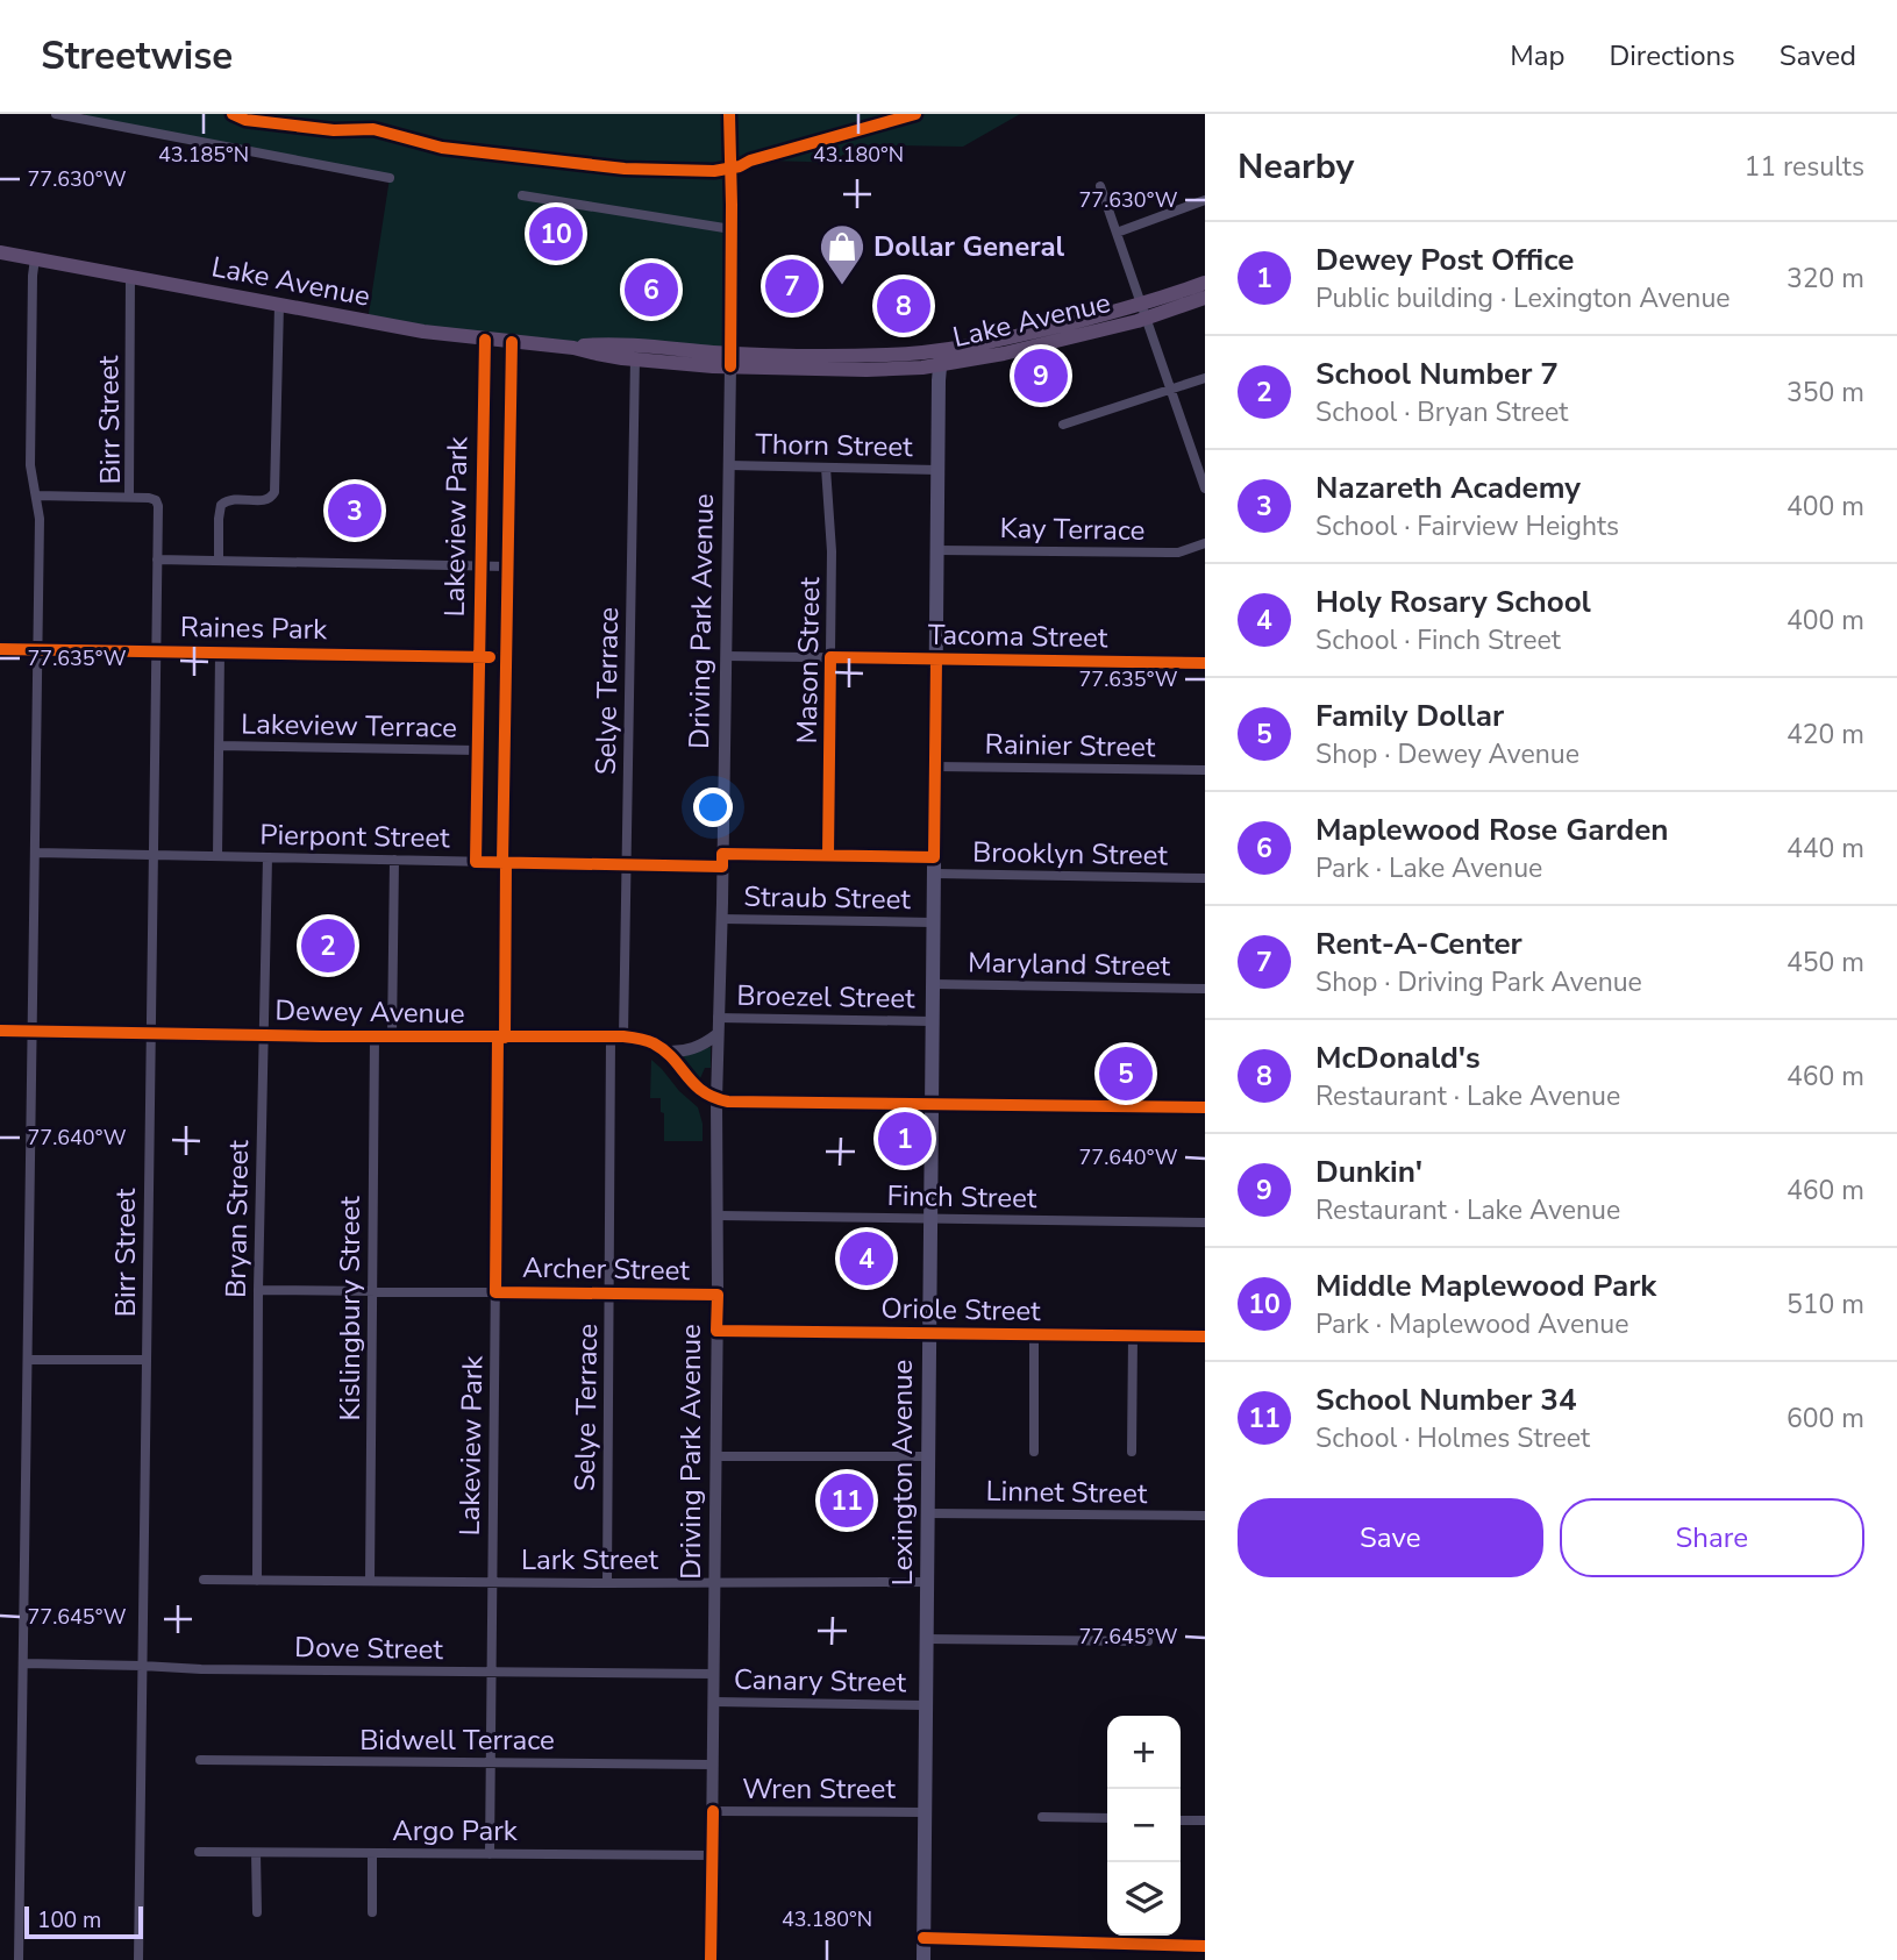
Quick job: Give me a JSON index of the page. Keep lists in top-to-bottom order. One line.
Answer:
{"streets":{"main road":["Lake Avenue","Driving Park Avenue","Lexington Avenue"],"street":["Birr Street","Thorn Street","Lakeview Park","Kay Terrace","Raines Park","Tacoma Street","Mason Street","Selye Terrace","Lakeview Terrace","Rainier Street","Pierpont Street","Brooklyn Street","Straub Street","Maryland Street","Broezel Street","Dewey Avenue","Finch Street","Bryan Street","Archer Street","Kislingbury Street","Oriole Street","Linnet Street","Lark Street","Dove Street","Canary Street","Bidwell Terrace","Wren Street","Argo Park"]},"crossings":[["Lake Avenue","Birr Street"],["Lake Avenue","Lakeview Park"],["Lake Avenue","Driving Park Avenue"],["Lake Avenue","Selye Terrace"],["Lake Avenue","Lexington Avenue"],["Birr Street","Raines Park"],["Birr Street","Pierpont Street"],["Birr Street","Dewey Avenue"],["Birr Street","Dove Street"],["Thorn Street","Driving Park Avenue"],["Thorn Street","Mason Street"],["Thorn Street","Lexington Avenue"],["Lakeview Park","Raines Park"],["Lakeview Park","Lakeview Terrace"],["Lakeview Park","Pierpont Street"],["Lakeview Park","Dewey Avenue"],["Lakeview Park","Archer Street"],["Lakeview Park","Lark Street"],["Lakeview Park","Dove Street"],["Lakeview Park","Bidwell Terrace"],["Lakeview Park","Argo Park"],["Kay Terrace","Lexington Avenue"],["Driving Park Avenue","Tacoma Street"],["Driving Park Avenue","Pierpont Street"],["Driving Park Avenue","Straub Street"],["Driving Park Avenue","Broezel Street"],["Driving Park Avenue","Dewey Avenue"],["Driving Park Avenue","Finch Street"],["Driving Park Avenue","Archer Street"],["Driving Park Avenue","Oriole Street"],["Driving Park Avenue","Lark Street"],["Driving Park Avenue","Dove Street"],["Driving Park Avenue","Canary Street"],["Driving Park Avenue","Bidwell Terrace"],["Driving Park Avenue","Wren Street"],["Driving Park Avenue","Argo Park"],["Tacoma Street","Mason Street"],["Tacoma Street","Lexington Avenue"],["Mason Street","Pierpont Street"],["Selye Terrace","Pierpont Street"],["Selye Terrace","Dewey Avenue"],["Selye Terrace","Archer Street"],["Selye Terrace","Lark Street"],["Rainier Street","Lexington Avenue"],["Pierpont Street","Bryan Street"],["Pierpont Street","Lexington Avenue"],["Brooklyn Street","Lexington Avenue"],["Straub Street","Lexington Avenue"],["Maryland Street","Lexington Avenue"],["Broezel Street","Lexington Avenue"],["Dewey Avenue","Bryan Street"],["Dewey Avenue","Kislingbury Street"],["Finch Street","Lexington Avenue"],["Bryan Street","Archer Street"],["Bryan Street","Lark Street"],["Archer Street","Kislingbury Street"],["Kislingbury Street","Lark Street"],["Oriole Street","Lexington Avenue"],["Lexington Avenue","Linnet Street"],["Lexington Avenue","Lark Street"],["Lexington Avenue","Canary Street"],["Lexington Avenue","Wren Street"]],"places":{"shop":["Dollar General"]},"scale_bar":"100 m","page":{"header":"Streetwise","nav":["Map","Directions","Saved"],"heading":["Nearby","11 results"],"pins":["10","7","6","8","9","3","2","5","1","4","11"],"list":[{"mark":"1","name":"Dewey Post Office","note":"Public building · Lexington Avenue","value":"320 m"},{"mark":"2","name":"School Number 7","note":"School · Bryan Street","value":"350 m"},{"mark":"3","name":"Nazareth Academy","note":"School · Fairview Heights","value":"400 m"},{"mark":"4","name":"Holy Rosary School","note":"School · Finch Street","value":"400 m"},{"mark":"5","name":"Family Dollar","note":"Shop · Dewey Avenue","value":"420 m"},{"mark":"6","name":"Maplewood Rose Garden","note":"Park · Lake Avenue","value":"440 m"},{"mark":"7","name":"Rent-A-Center","note":"Shop · Driving Park Avenue","value":"450 m"},{"mark":"8","name":"McDonald's","note":"Restaurant · Lake Avenue","value":"460 m"},{"mark":"9","name":"Dunkin'","note":"Restaurant · Lake Avenue","value":"460 m"},{"mark":"10","name":"Middle Maplewood Park","note":"Park · Maplewood Avenue","value":"510 m"},{"mark":"11","name":"School Number 34","note":"School · Holmes Street","value":"600 m"}],"buttons":["Save","Share"],"map_buttons":["+","−"],"scale":"100 m"},"coordinates":["43.185°N","43.180°N","77.630°W","77.635°W","77.640°W","77.645°W"]}
